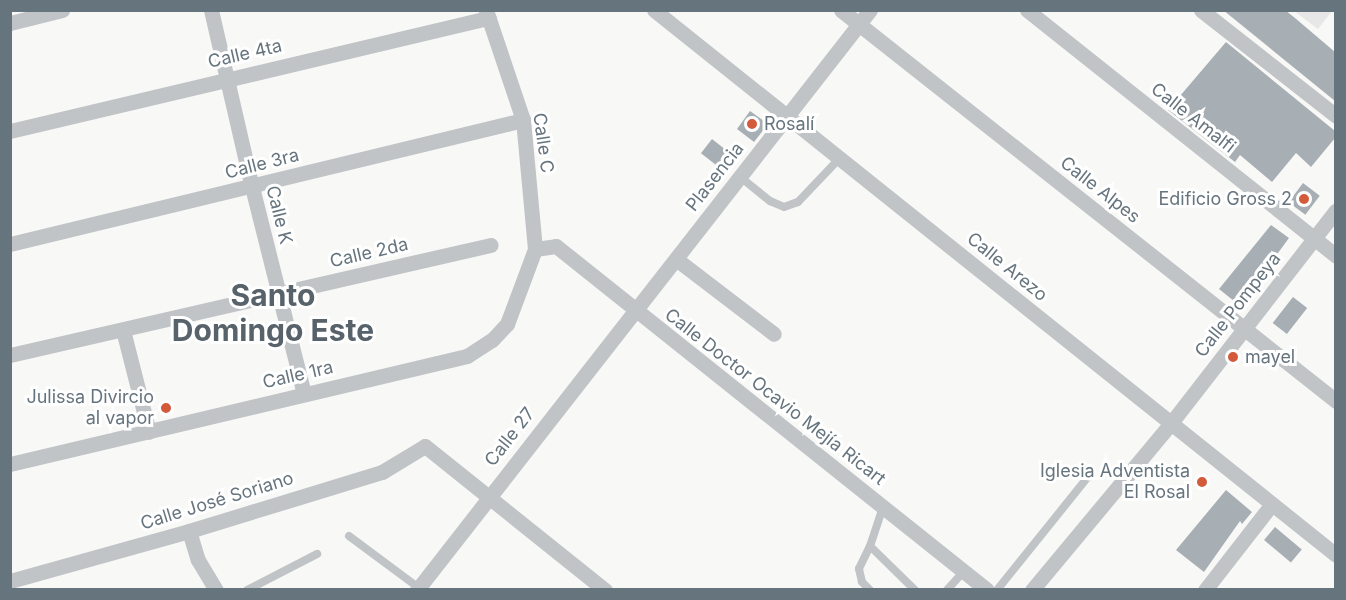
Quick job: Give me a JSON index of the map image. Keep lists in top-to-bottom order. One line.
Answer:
{"streets":{"street":["Calle 4ta","Calle Amalfi","Calle C","Calle 3ra","Plasencia","Calle Alpes","Calle K","Calle 2da","Calle Arezo","Calle Pompeya","Calle 1ra","Calle Doctor Ocavio Mejía Ricart","Calle 27","Calle José Soriano"]},"crossings":[["Calle 4ta","Calle C"],["Calle 4ta","Calle K"],["Calle Amalfi","Calle Pompeya"],["Calle C","Calle 3ra"],["Calle C","Calle 1ra"],["Calle C","Calle Doctor Ocavio Mejía Ricart"],["Calle 3ra","Calle K"],["Plasencia","Calle Alpes"],["Plasencia","Calle Arezo"],["Plasencia","Calle Doctor Ocavio Mejía Ricart"],["Plasencia","Calle 27"],["Calle Alpes","Calle Pompeya"],["Calle K","Calle 2da"],["Calle K","Calle 1ra"],["Calle Arezo","Calle Pompeya"],["Calle 1ra","Calle Doctor Ocavio Mejía Ricart"],["Calle Doctor Ocavio Mejía Ricart","Calle 27"],["Calle 27","Calle José Soriano"]],"districts":["Santo Domingo Este"],"places":["Rosalí","Edificio Gross 2","mayel","Julissa Divircio al vapor","Iglesia Adventista El Rosal"]}
